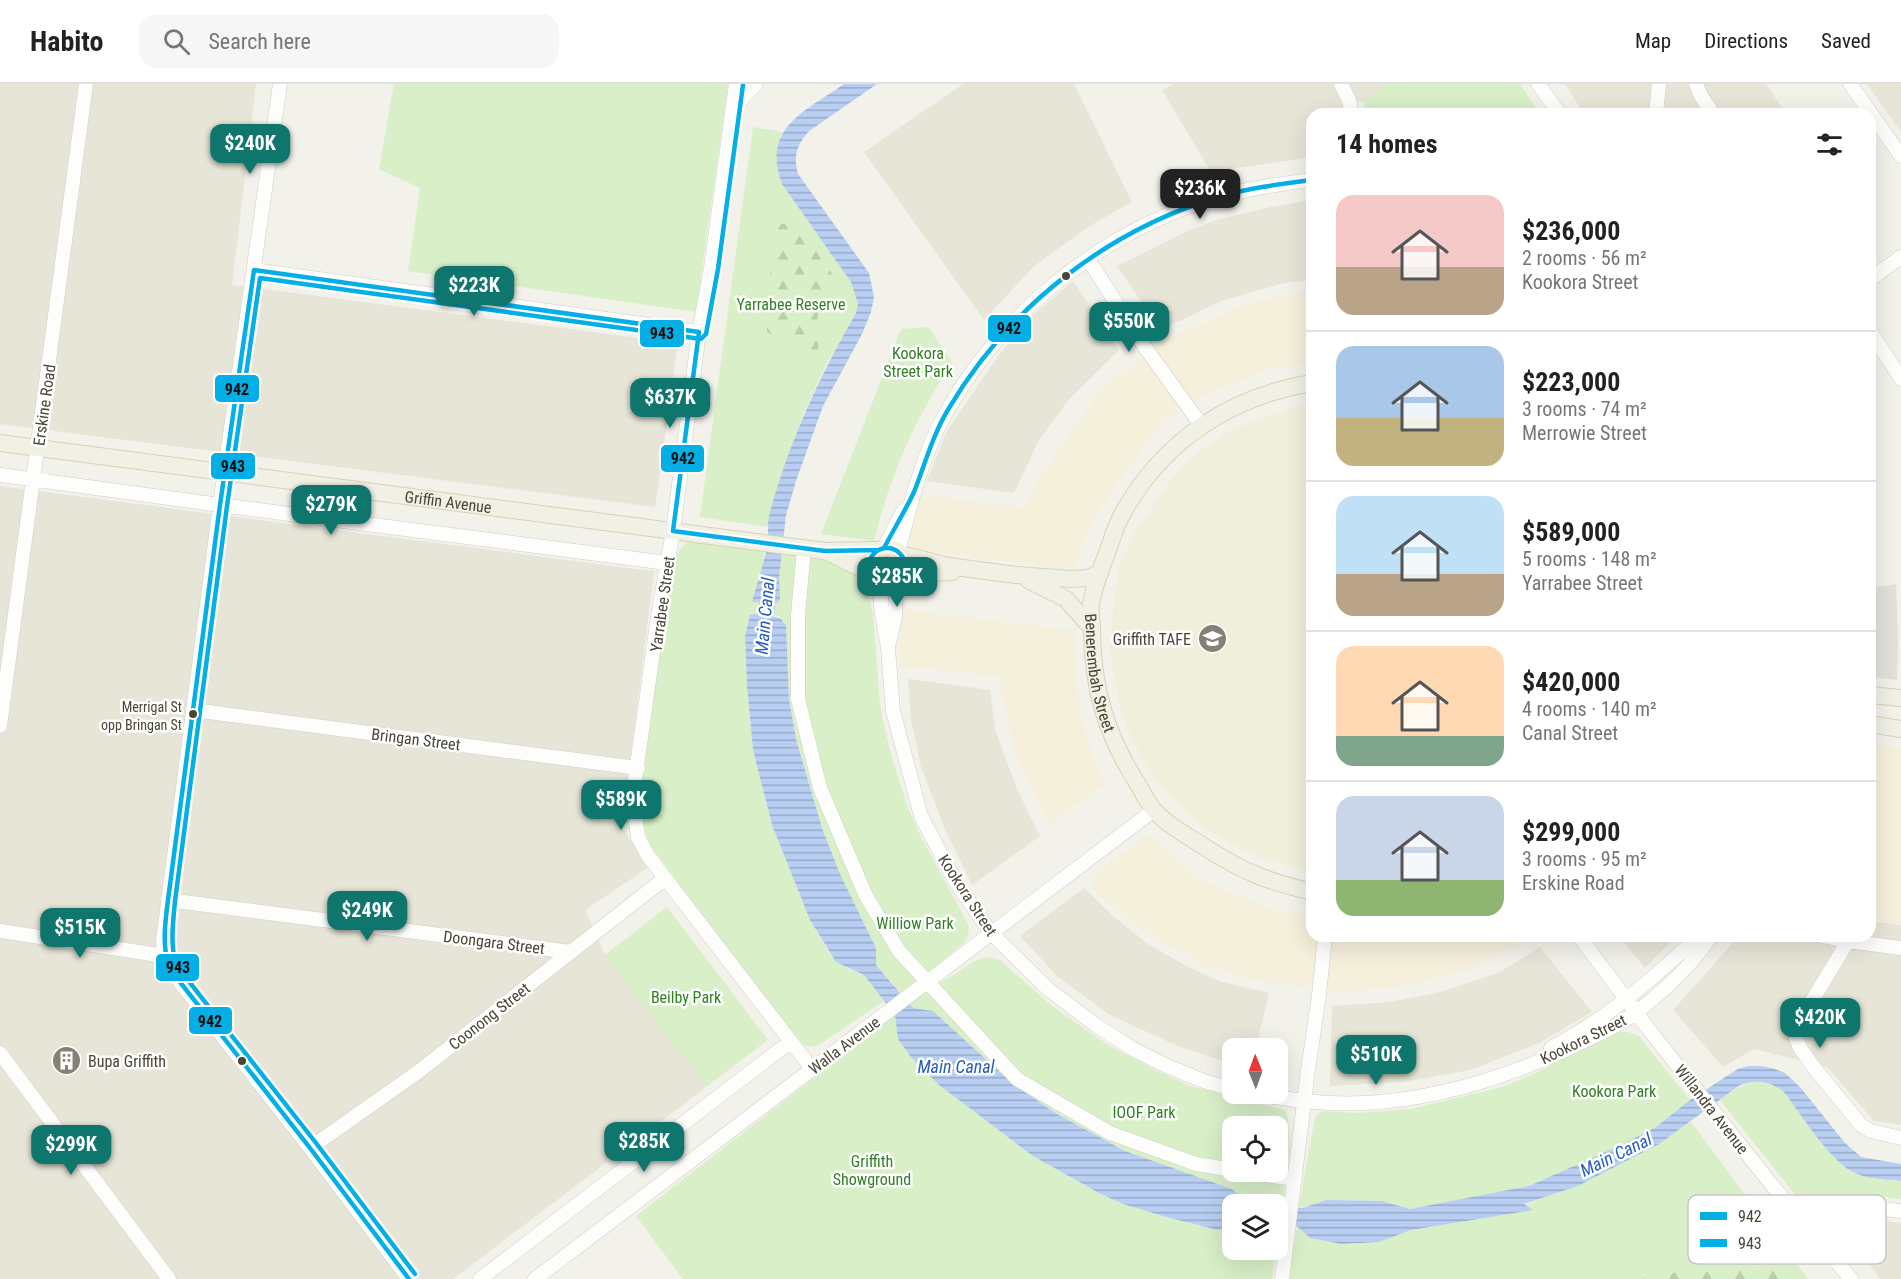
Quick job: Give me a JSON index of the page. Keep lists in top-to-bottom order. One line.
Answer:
{"streets":{"main road":["Griffin Avenue","Benerembah Street"],"street":["Erskine Road","Yarrabee Street","Bringan Street","Kookora Street","Doongara Street","Coonong Street","Walla Avenue","Willandra Avenue"]},"crossings":[["Erskine Road","Griffin Avenue"],["Griffin Avenue","Yarrabee Street"],["Griffin Avenue","Benerembah Street"],["Griffin Avenue","Kookora Street"],["Yarrabee Street","Bringan Street"],["Yarrabee Street","Coonong Street"],["Yarrabee Street","Walla Avenue"],["Benerembah Street","Walla Avenue"],["Kookora Street","Walla Avenue"],["Kookora Street","Willandra Avenue"],["Doongara Street","Coonong Street"]],"water":["Main Canal"],"parks":["Yarrabee Reserve","Kookora Street Park","Williow Park","Beilby Park","Kookora Park","IOOF Park","Griffith Showground"],"places":{"school or university":["Griffith TAFE"],"other":["Merrigal St opp Bringan St"],"building":["Bupa Griffith"]},"lines":["transit line 943","transit line 942"],"legend":["942","943"],"north":"top","page":{"header":"Habito","search":"Search here","nav":["Map","Directions","Saved"],"heading":"14 homes","price":["$240K","$236K","$223K","$550K","$637K","$279K","$285K","$589K","$249K","$515K","$420K","$510K","$285K","$299K"],"list":[{"name":"$236,000","note":"2 rooms · 56 m² · Kookora Street"},{"name":"$223,000","note":"3 rooms · 74 m² · Merrowie Street"},{"name":"$589,000","note":"5 rooms · 148 m² · Yarrabee Street"},{"name":"$420,000","note":"4 rooms · 140 m² · Canal Street"},{"name":"$299,000","note":"3 rooms · 95 m² · Erskine Road"}]}}
